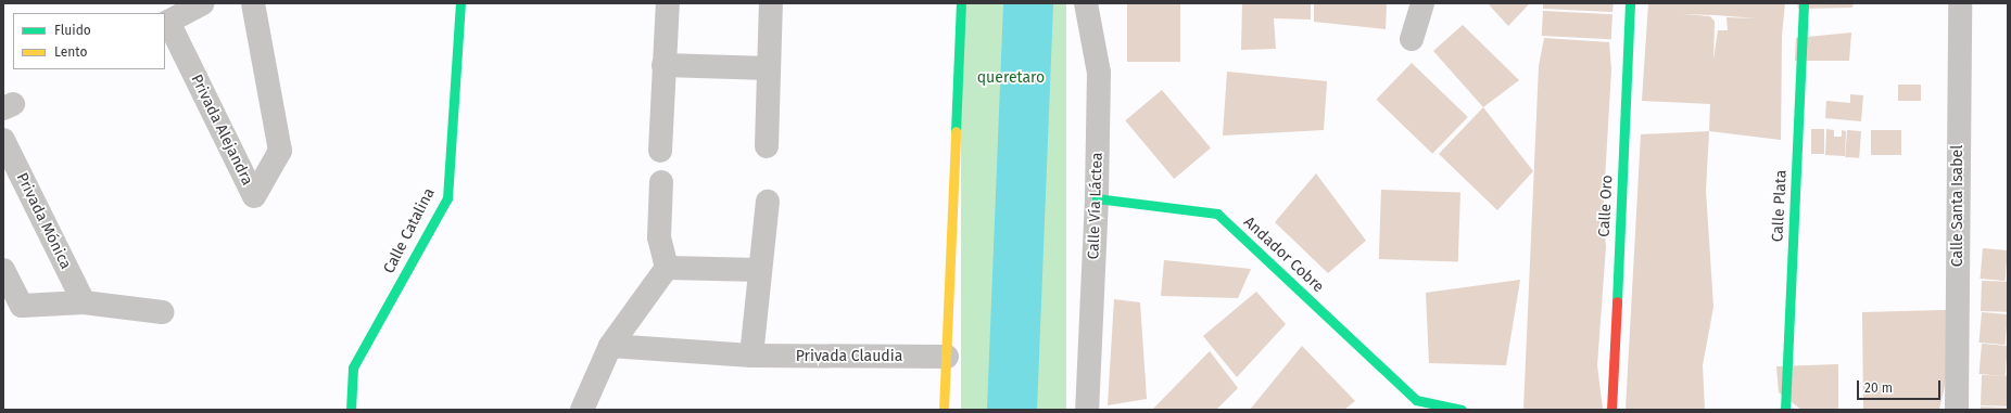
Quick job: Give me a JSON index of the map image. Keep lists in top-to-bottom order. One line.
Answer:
{"streets":{"street":["Privada Alejandra","Calle Vía Láctea","Calle Oro","Calle Plata","Calle Santa Isabel","Privada Mónica","Calle Catalina","Andador Cobre","Privada Claudia"]},"crossings":[["Calle Vía Láctea","Andador Cobre"]],"parks":["queretaro"],"legend":["Fluido","Lento"],"scale_bar":"20 m"}
